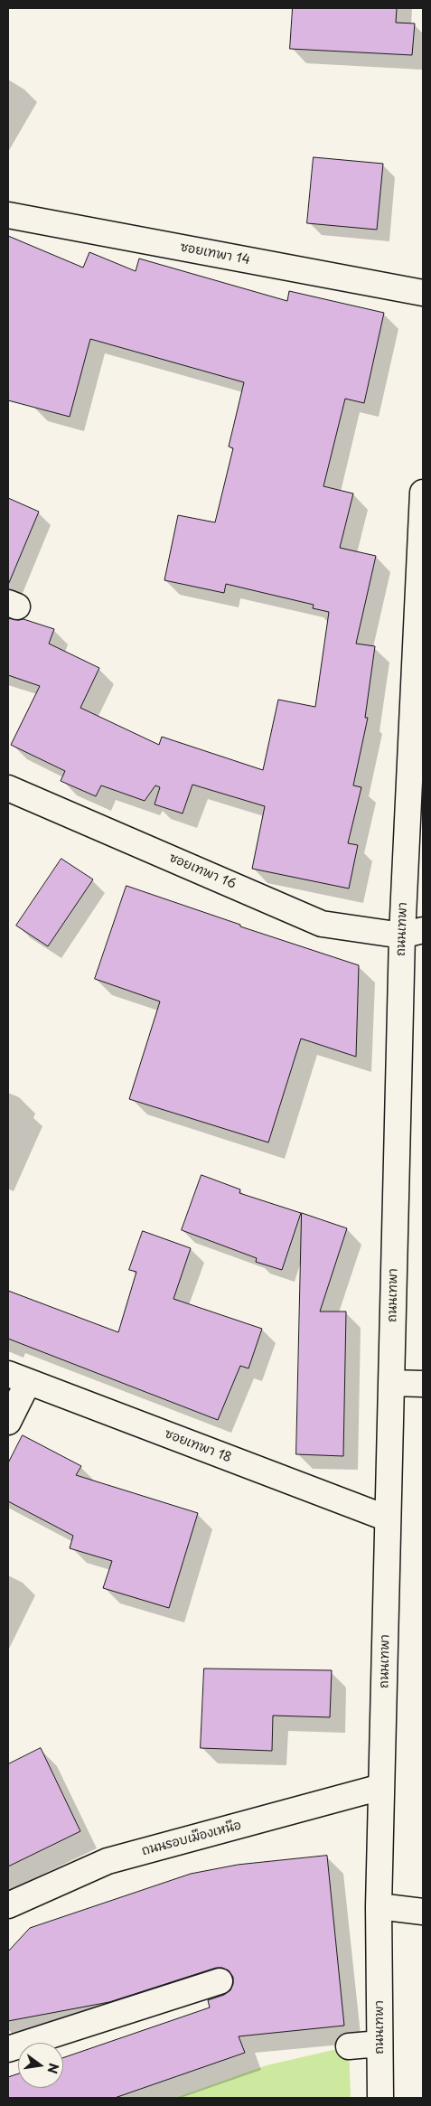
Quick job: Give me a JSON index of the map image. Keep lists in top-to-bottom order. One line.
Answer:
{"streets":{"street":["ซอยเทพา 14","ซอยเทพา 16","ถนนเทพา","ซอยเทพา 18","ถนนรอบเมืองเหนือ"]},"crossings":[["ซอยเทพา 16","ถนนเทพา"],["ถนนเทพา","ซอยเทพา 18"],["ถนนเทพา","ถนนรอบเมืองเหนือ"]],"north":"right"}
